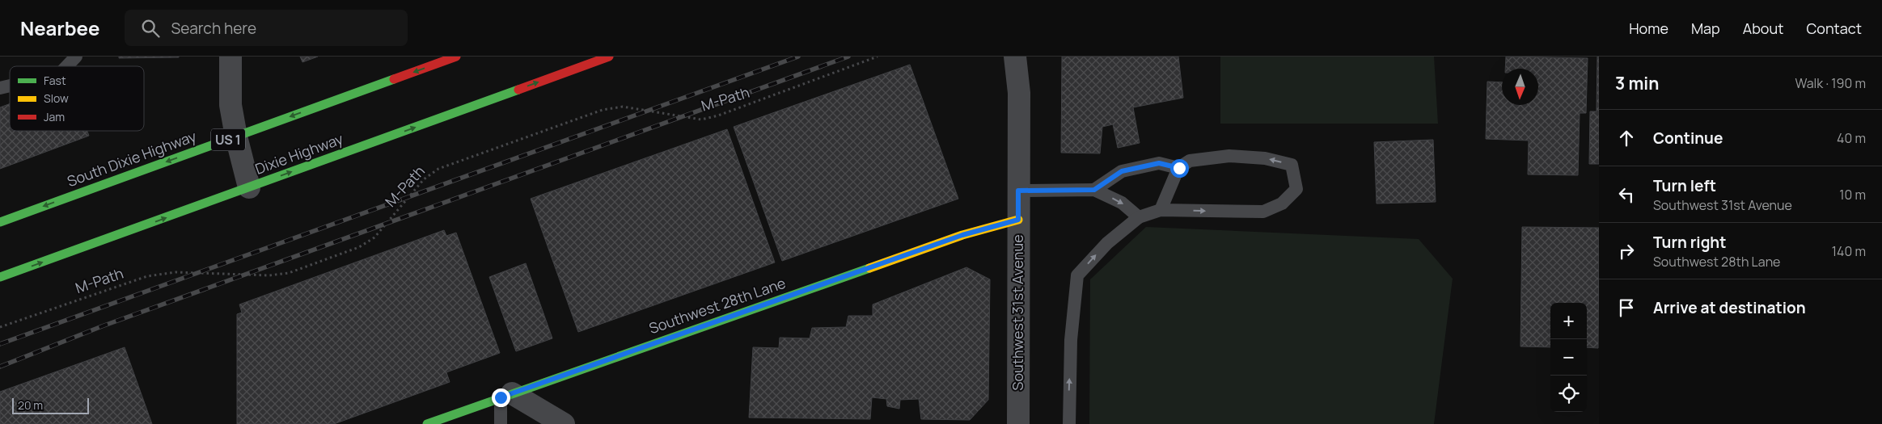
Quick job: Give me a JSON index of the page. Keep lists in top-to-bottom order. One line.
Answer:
{"streets":{"main road":["US 1","Dixie Highway","South Dixie Highway","Southwest 28th Lane"],"street":["Southwest 31st Avenue"],"path":["M-Path"]},"crossings":[["Southwest 28th Lane","Southwest 31st Avenue"]],"one_way":["Dixie Highway","South Dixie Highway"],"legend":["Fast","Slow","Jam"],"scale_bar":"20 m","north":"bottom","page":{"header":"Nearbee","search":"Search here","nav":["Home","Map","About","Contact"],"heading":["3 min","Walk · 190 m"],"list":[["Continue","40 m"],["Turn left","Southwest 31st Avenue","10 m"],["Turn right","Southwest 28th Lane","140 m"],"Arrive at destination"],"map_buttons":["+","−"],"scale":"20 m"}}
